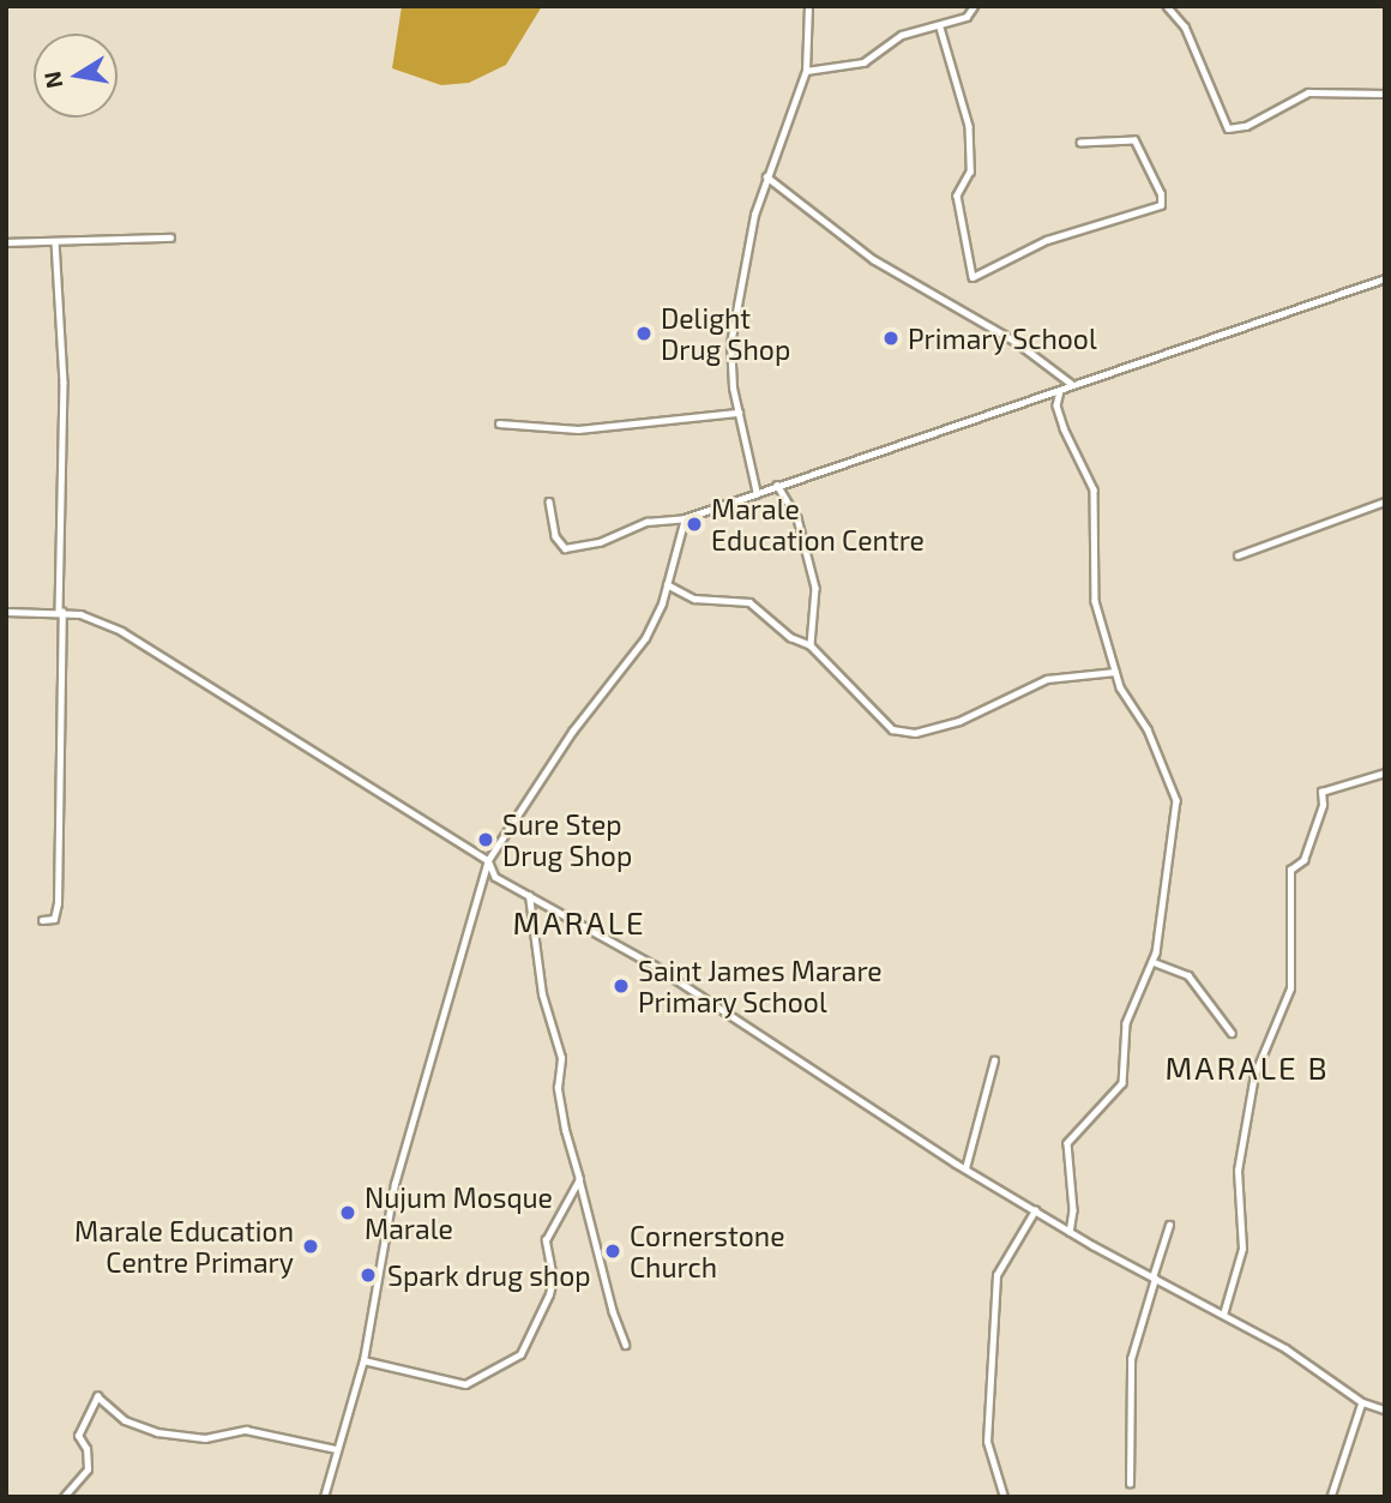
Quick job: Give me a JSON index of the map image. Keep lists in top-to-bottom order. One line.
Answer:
{"districts":["MARALE","MARALE B"],"places":["Delight Drug Shop","Primary School","Marale Education Centre","Sure Step Drug Shop","Saint James Marare Primary School","Nujum Mosque Marale","Marale Education Centre Primary","Cornerstone Church","Spark drug shop"],"north":"left"}
